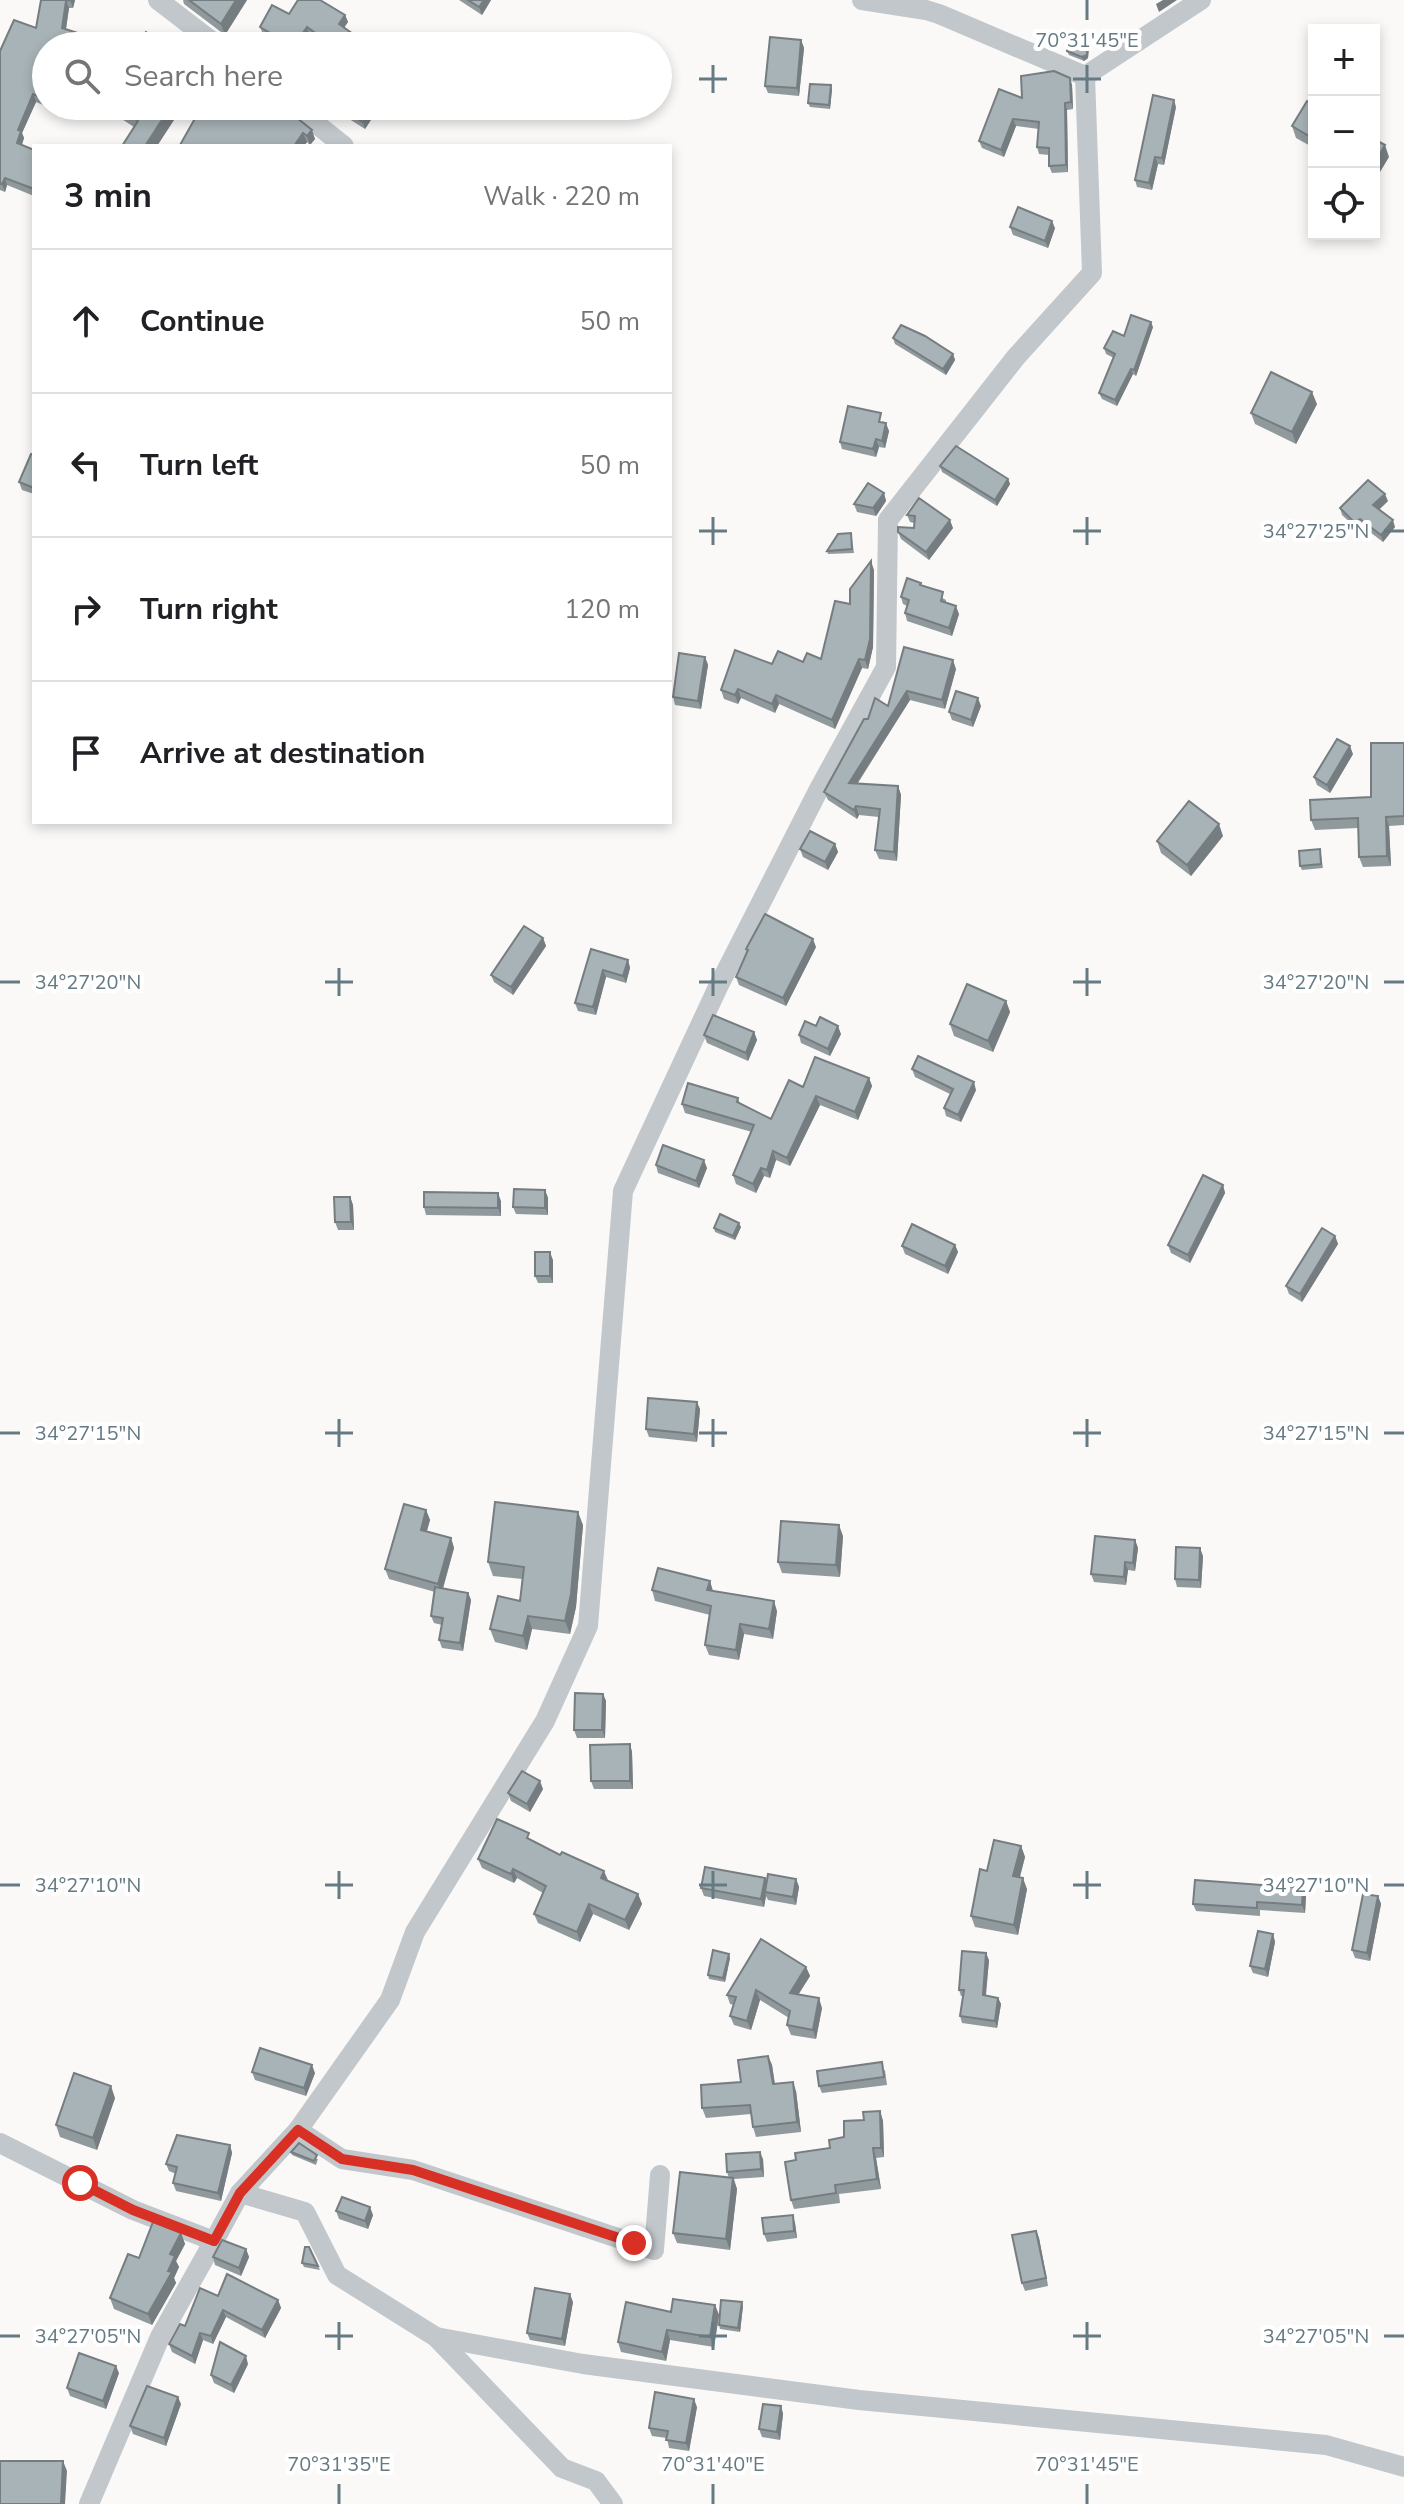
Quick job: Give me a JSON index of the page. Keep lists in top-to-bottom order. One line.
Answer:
{"page":{"map_buttons":["+","−"],"search":"Search here","heading":["3 min","Walk · 220 m"],"list":[["Continue","50 m"],["Turn left","50 m"],["Turn right","120 m"],"Arrive at destination"]},"coordinates":["70°31'45\"E","34°27'25\"N","34°27'20\"N","34°27'15\"N","34°27'10\"N","34°27'05\"N","70°31'35\"E","70°31'40\"E"]}
